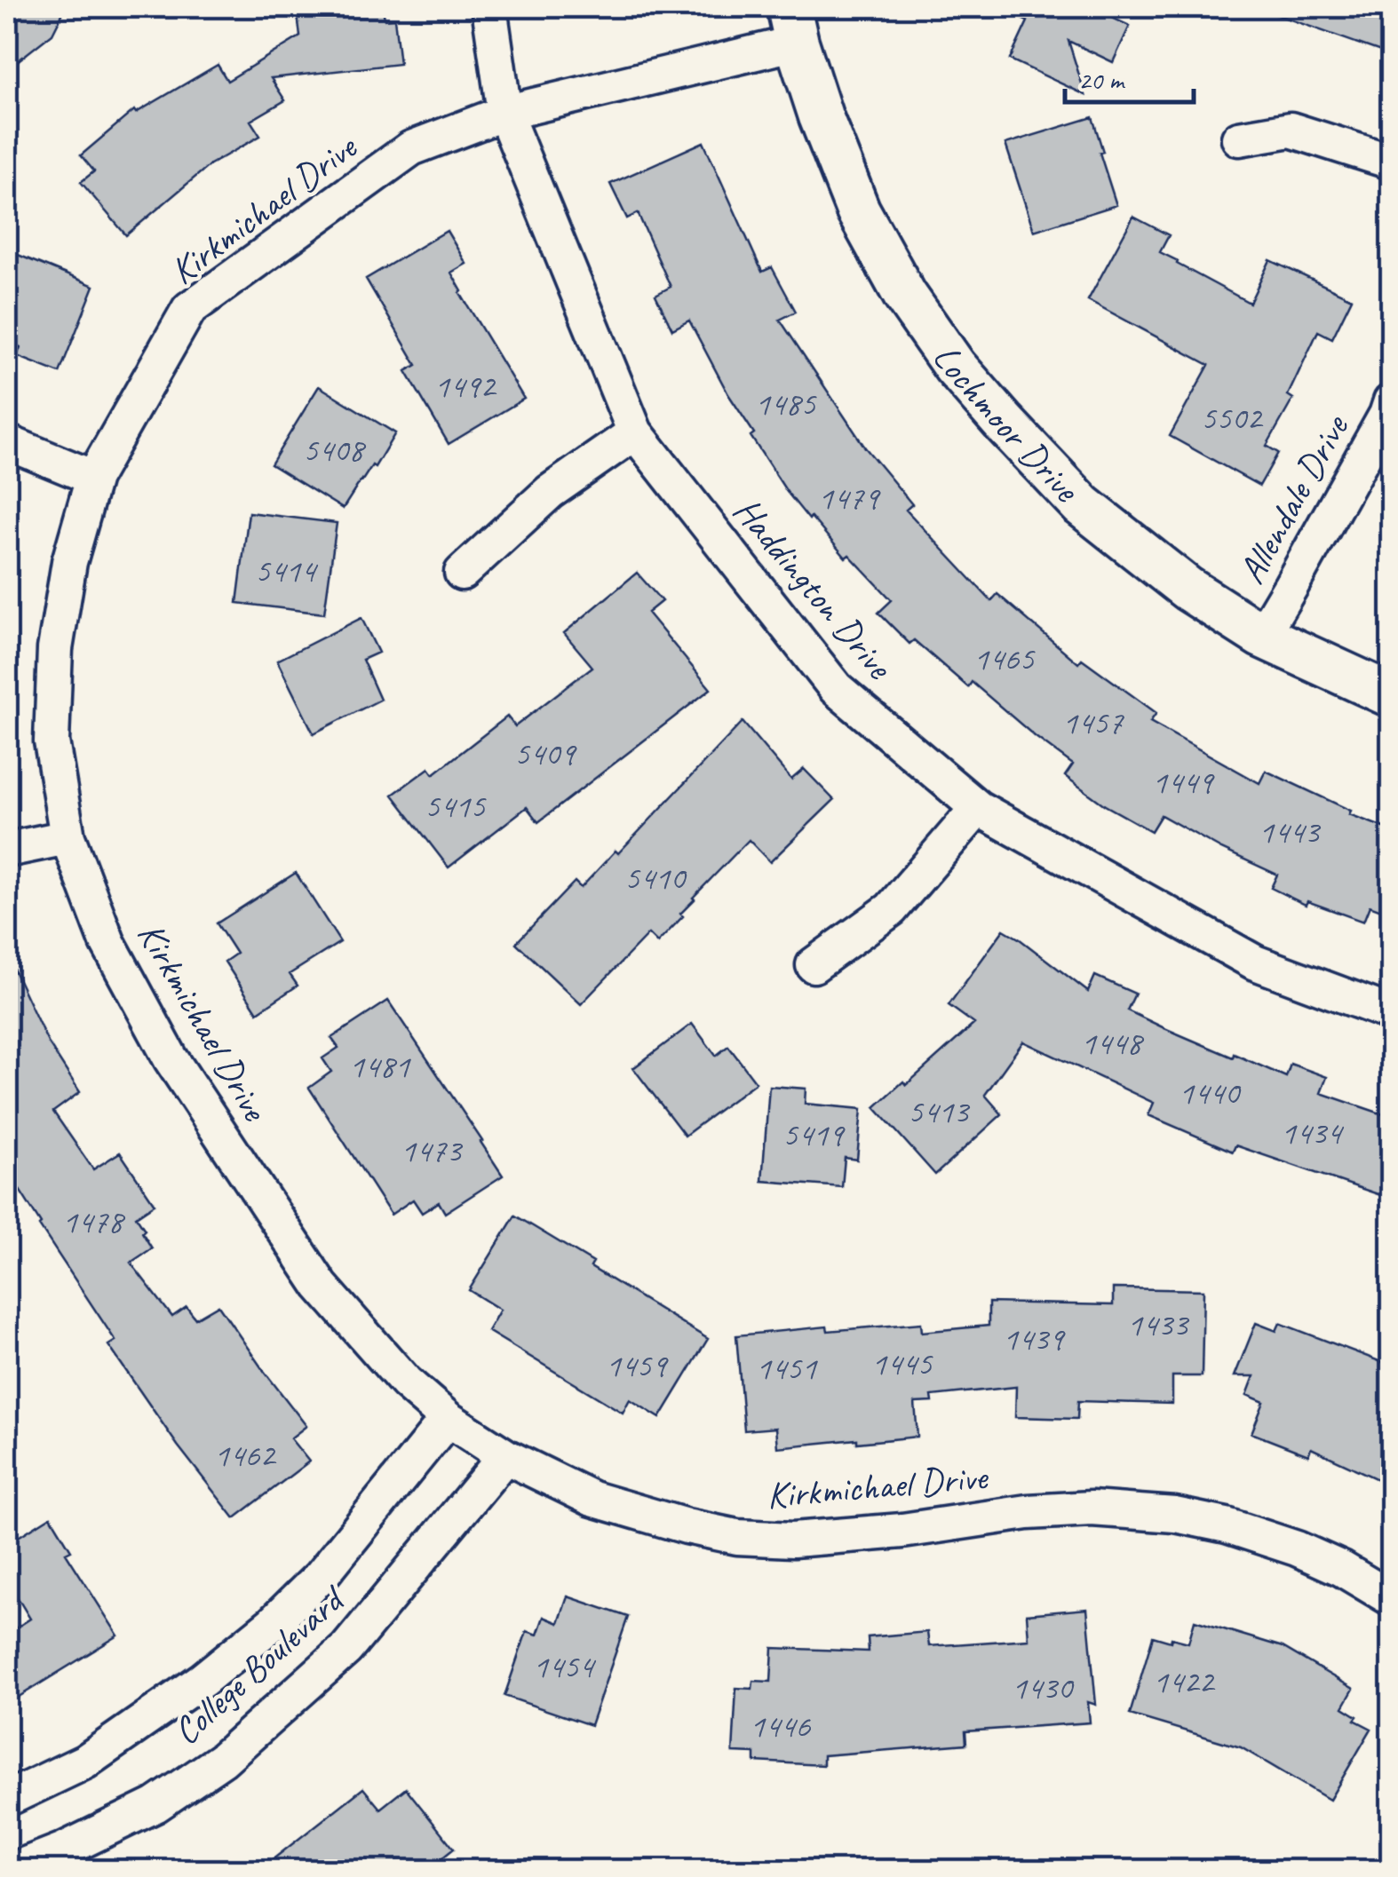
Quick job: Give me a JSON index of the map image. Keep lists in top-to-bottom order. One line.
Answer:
{"streets":{"street":["Kirkmichael Drive","Lochmoor Drive","Allendale Drive","Haddington Drive","College Boulevard"]},"crossings":[["Kirkmichael Drive","Lochmoor Drive"],["Kirkmichael Drive","Haddington Drive"],["Kirkmichael Drive","College Boulevard"],["Lochmoor Drive","Allendale Drive"]],"house_numbers":["1492","1485","5502","5408","1479","5414","1465","1457","5409","1449","5415","1443","5410","1448","1481","1440","5413","1434","5419","1473","1478","1433","1439","1445","1459","1451","1462","1454","1422","1430","1446"],"scale_bar":"20 m"}
